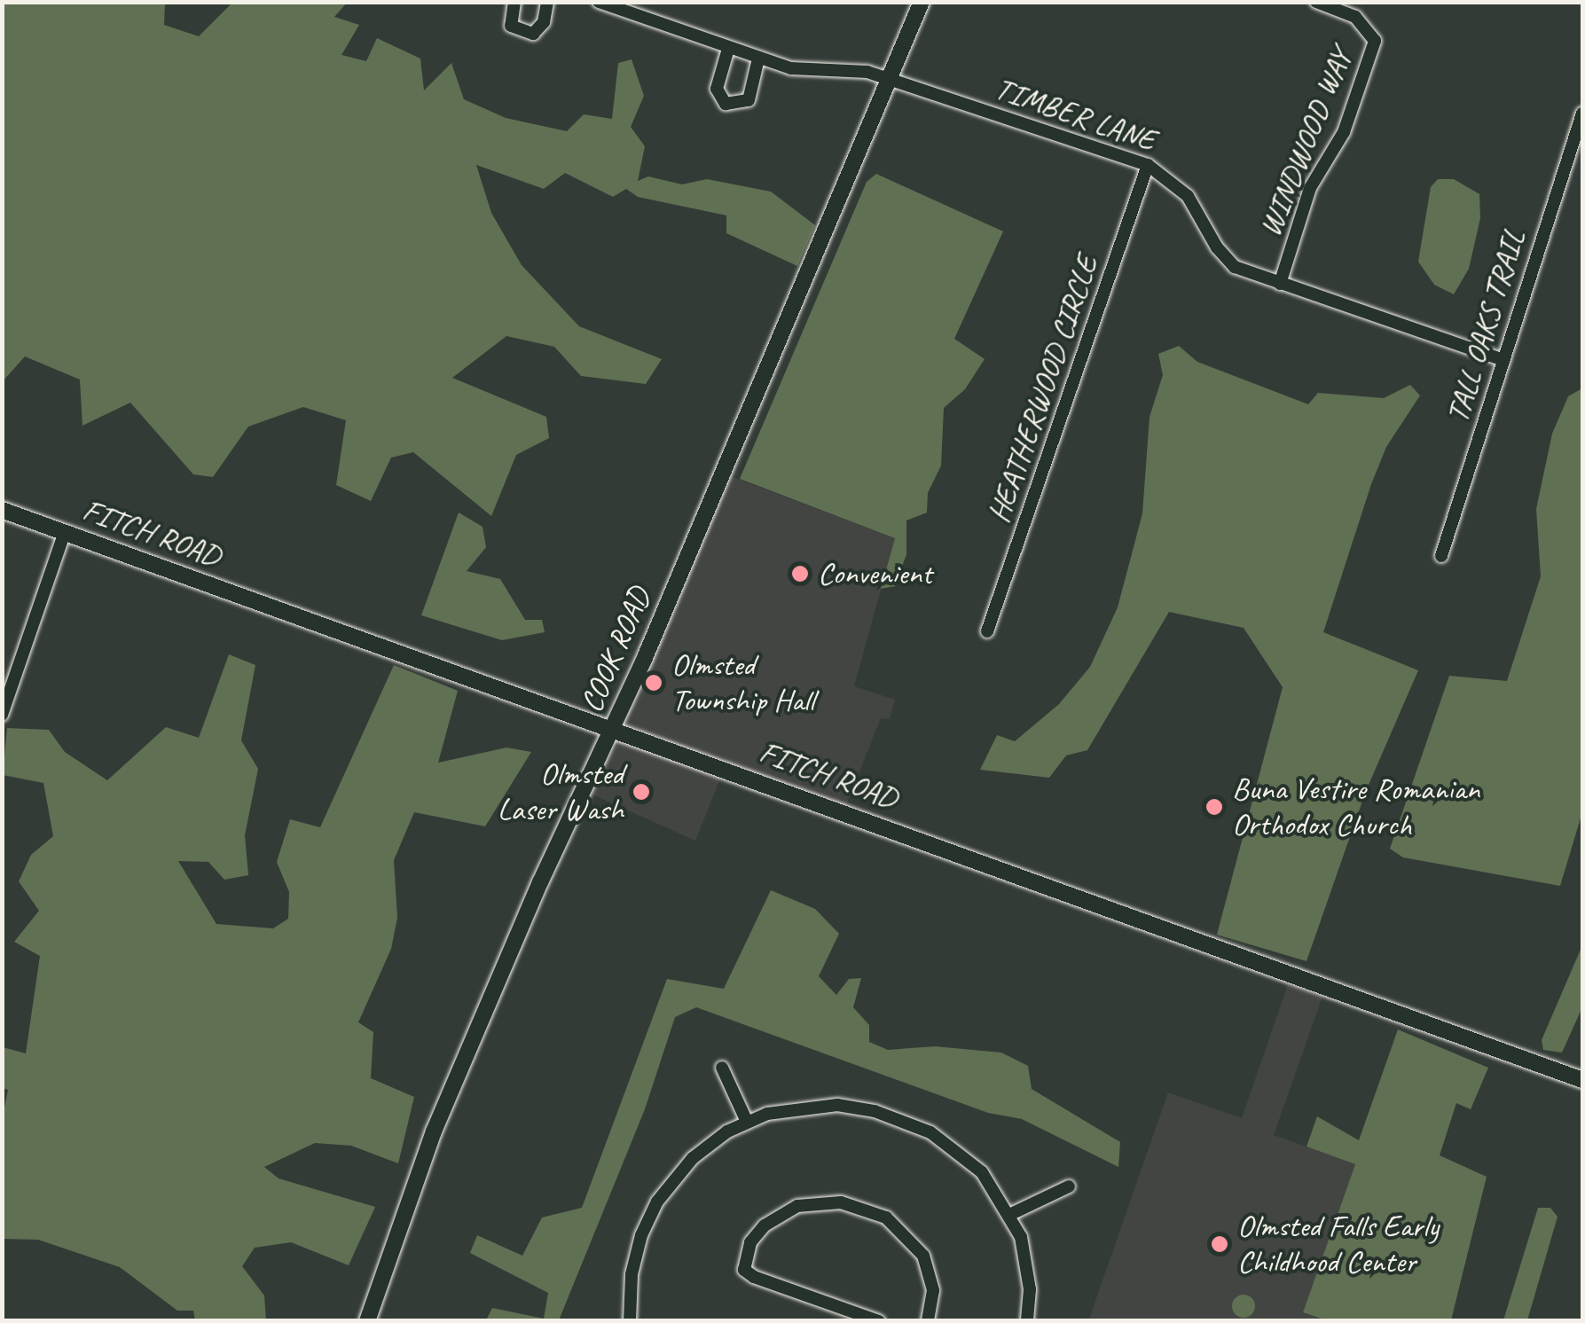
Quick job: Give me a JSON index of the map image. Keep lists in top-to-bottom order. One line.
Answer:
{"streets":{"street":["TIMBER LANE","WINDWOOD WAY","TALL OAKS TRAIL","HEATHERWOOD CIRCLE","FITCH ROAD","COOK ROAD"]},"crossings":[["TIMBER LANE","WINDWOOD WAY"],["TIMBER LANE","TALL OAKS TRAIL"],["TIMBER LANE","HEATHERWOOD CIRCLE"],["TIMBER LANE","COOK ROAD"],["FITCH ROAD","COOK ROAD"]],"places":["Convenient","Olmsted Township Hall","Olmsted Laser Wash","Buna Vestire Romanian Orthodox Church","Olmsted Falls Early Childhood Center"]}
